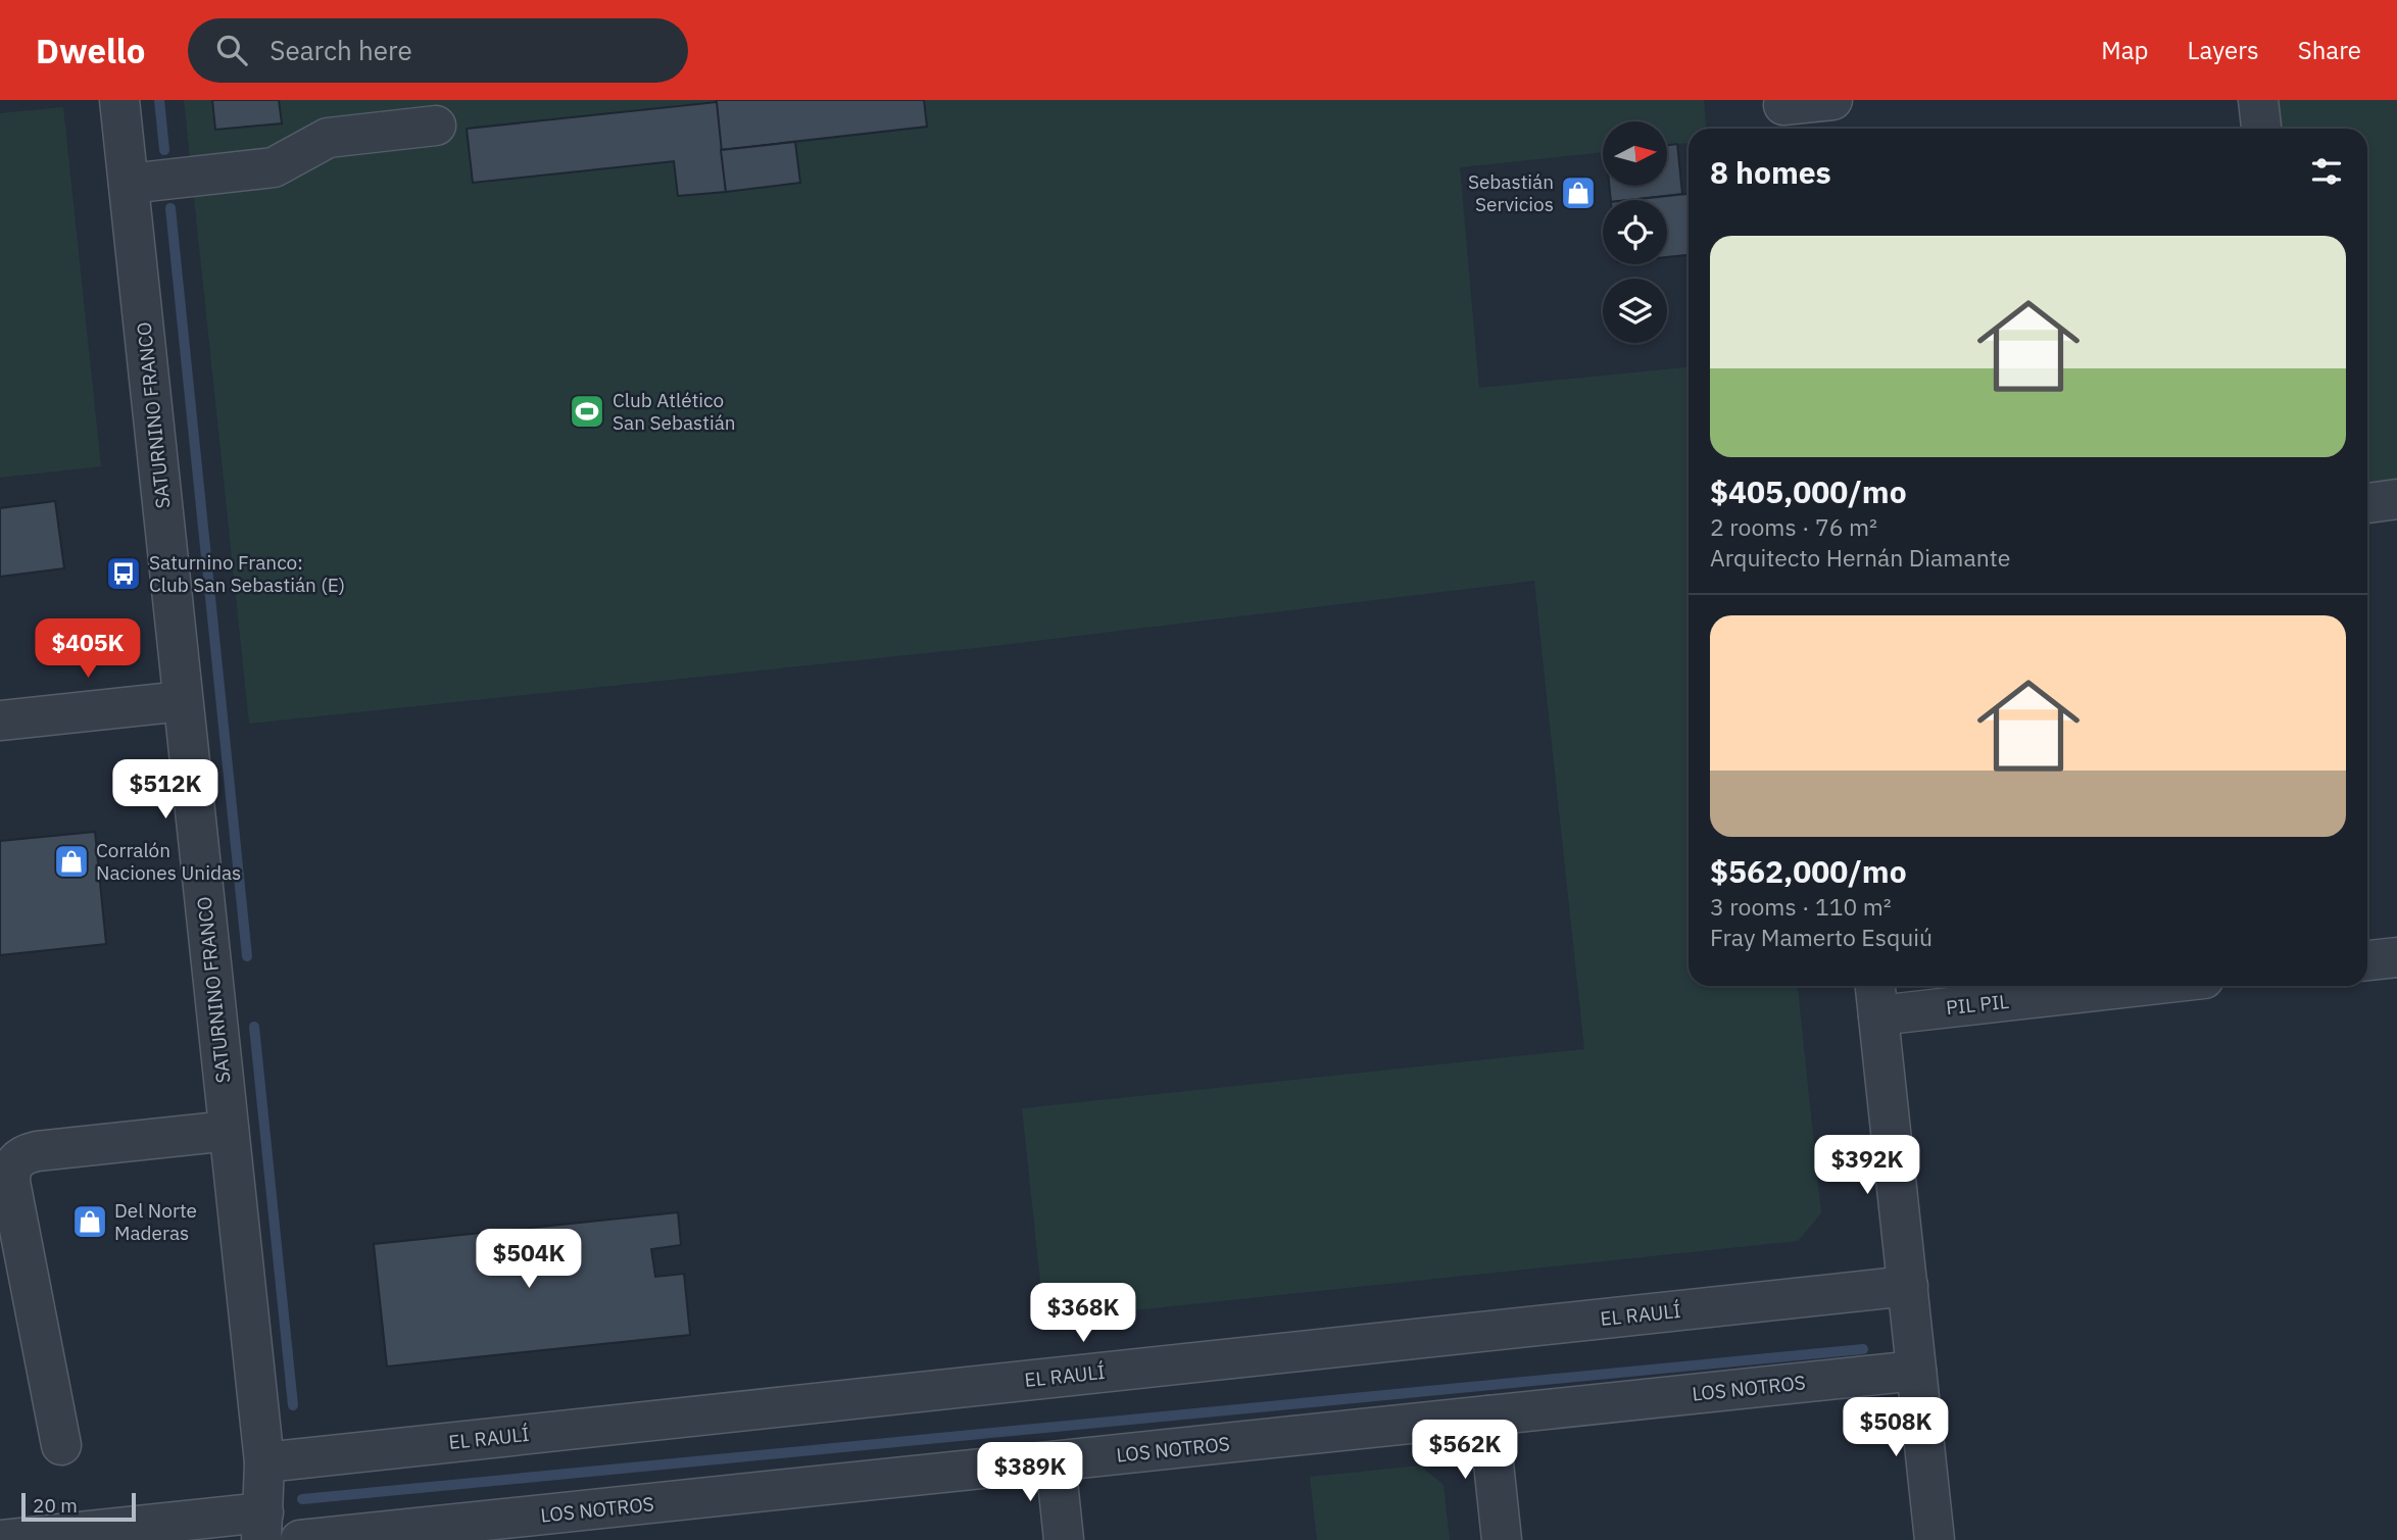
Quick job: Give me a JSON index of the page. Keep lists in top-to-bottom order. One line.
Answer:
{"streets":{"street":["SATURNINO FRANCO","PIL PIL","EL RAULÍ","LOS NOTROS"]},"crossings":[["SATURNINO FRANCO","EL RAULÍ"]],"places":{"shop":["Sebastián Servicios","Corralón Naciones Unidas","Del Norte Maderas"],"sports":["Club Atlético San Sebastián"],"bus stop":["Saturnino Franco: Club San Sebastián (E)"]},"scale_bar":"20 m","north":"right","page":{"header":"Dwello","search":"Search here","nav":["Map","Layers","Share"],"heading":"8 homes","list":[{"name":"$405,000/mo","note":"2 rooms · 76 m² · Arquitecto Hernán Diamante"},{"name":"$562,000/mo","note":"3 rooms · 110 m² · Fray Mamerto Esquiú"}],"price":["$405K","$512K","$392K","$504K","$368K","$508K","$562K","$389K"],"scale":"20 m"}}
